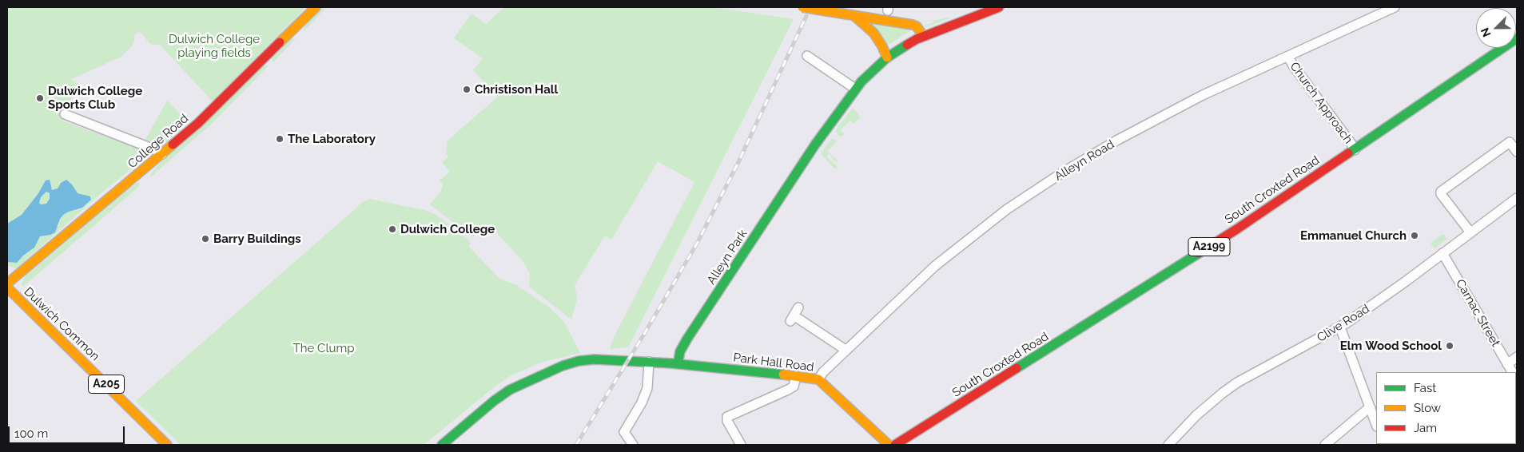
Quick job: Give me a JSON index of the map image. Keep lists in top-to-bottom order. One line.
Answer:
{"streets":{"main road":["College Road","South Croxted Road","A2199","Alleyn Park","Dulwich Common","Park Hall Road","A205"],"street":["Church Approach","Alleyn Road","Carnac Street","Clive Road"]},"crossings":[["Church Approach","Alleyn Road"],["Church Approach","South Croxted Road"],["Alleyn Road","Park Hall Road"],["Alleyn Park","Park Hall Road"],["Carnac Street","Clive Road"]],"parks":["Dulwich College playing fields","The Clump"],"places":["Christison Hall","Dulwich College Sports Club","The Laboratory","Dulwich College","Emmanuel Church","Barry Buildings","Elm Wood School"],"legend":["Fast","Slow","Jam"],"scale_bar":"100 m","north":"bottom left"}
